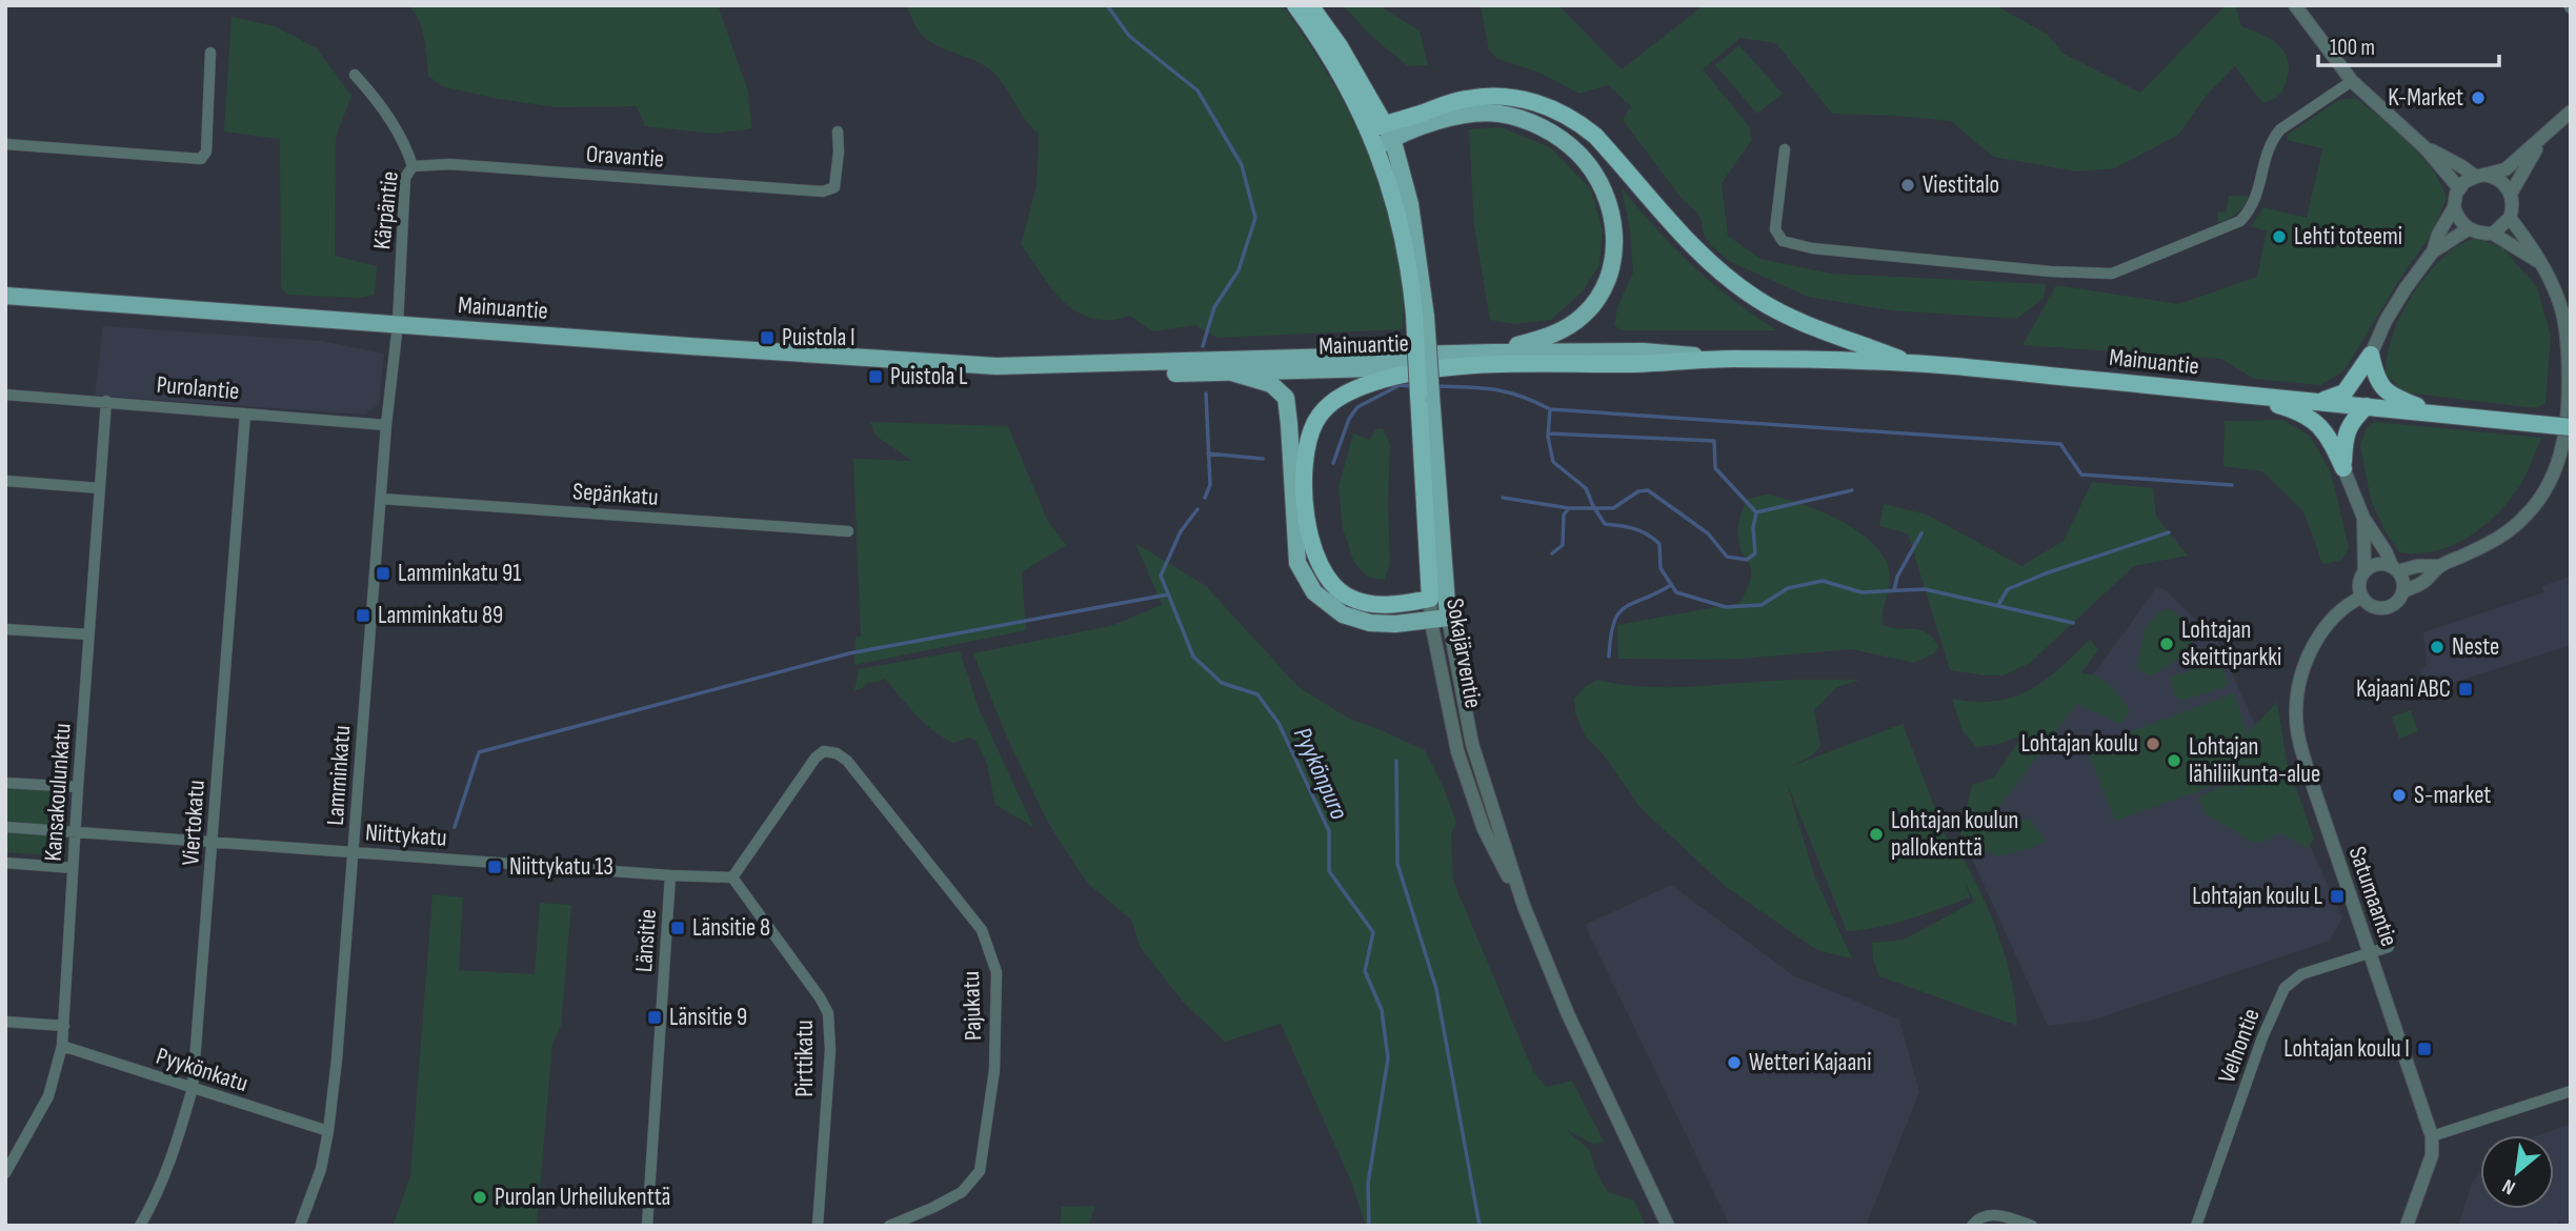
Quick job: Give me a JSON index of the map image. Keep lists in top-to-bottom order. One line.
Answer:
{"streets":{"highway":["Mainuantie","Sokajärventie"],"street":["Oravantie","Kärpäntie","Purolantie","Sepänkatu","Lamminkatu","Kansakoulunkatu","Viertokatu","Niittykatu","Satumaantie","Länsitie","Pajukatu","Velhontie","Pirttikatu","Pyykönkatu"]},"crossings":[["Oravantie","Kärpäntie"],["Kärpäntie","Mainuantie"],["Kärpäntie","Lamminkatu"],["Mainuantie","Lamminkatu"],["Purolantie","Lamminkatu"],["Purolantie","Kansakoulunkatu"],["Purolantie","Viertokatu"],["Sepänkatu","Lamminkatu"],["Lamminkatu","Niittykatu"],["Lamminkatu","Pyykönkatu"],["Kansakoulunkatu","Niittykatu"],["Kansakoulunkatu","Pyykönkatu"],["Viertokatu","Niittykatu"],["Viertokatu","Pyykönkatu"],["Niittykatu","Länsitie"],["Satumaantie","Velhontie"],["Länsitie","Pajukatu"],["Länsitie","Pirttikatu"],["Pajukatu","Pirttikatu"]],"water":["Pyykönpuro"],"places":{"other":["K-Market","Viestitalo","Lehti toteemi","Lohtajan skeittiparkki","Neste","Lohtajan koulu","Lohtajan lähiliikunta-alue","S-market","Lohtajan koulun pallokenttä","Wetteri Kajaani","Purolan Urheilukenttä"],"transit":["Puistola I","Puistola L","Lamminkatu 91","Lamminkatu 89","Kajaani ABC","Niittykatu 13","Lohtajan koulu L","Länsitie 8","Länsitie 9","Lohtajan koulu I"]},"scale_bar":"100 m","north":"bottom left"}
